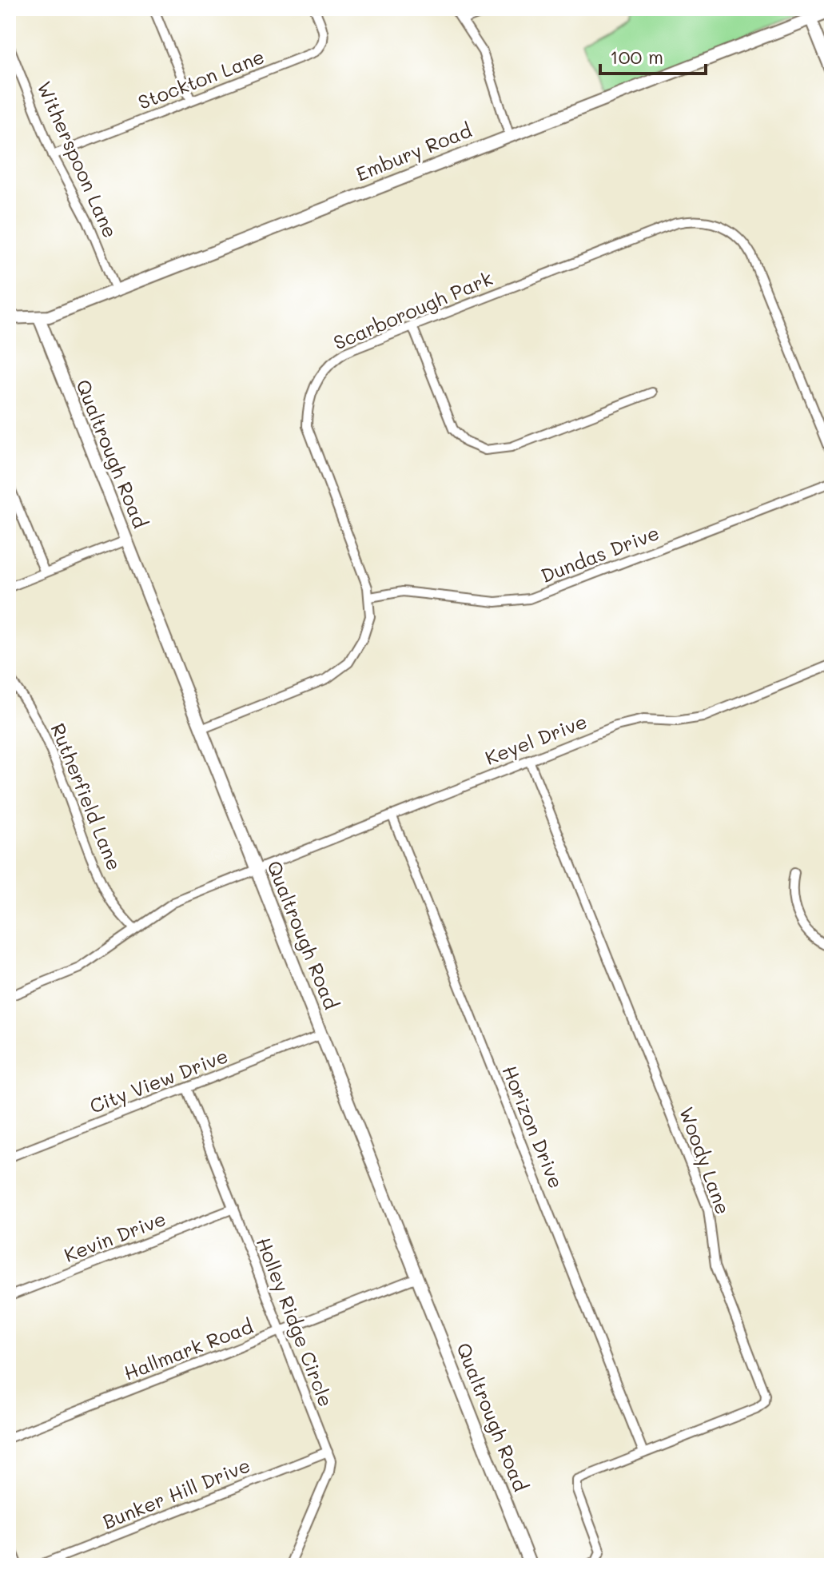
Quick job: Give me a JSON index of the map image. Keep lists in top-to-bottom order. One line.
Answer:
{"streets":{"street":["Stockton Lane","Embury Road","Witherspoon Lane","Scarborough Park","Qualtrough Road","Dundas Drive","Keyel Drive","Rutherfield Lane","City View Drive","Horizon Drive","Woody Lane","Kevin Drive","Holley Ridge Circle","Hallmark Road","Bunker Hill Drive"]},"crossings":[["Stockton Lane","Witherspoon Lane"],["Embury Road","Witherspoon Lane"],["Embury Road","Qualtrough Road"],["Scarborough Park","Qualtrough Road"],["Scarborough Park","Dundas Drive"],["Qualtrough Road","Keyel Drive"],["Qualtrough Road","City View Drive"],["Qualtrough Road","Hallmark Road"],["Keyel Drive","Rutherfield Lane"],["Keyel Drive","Horizon Drive"],["Keyel Drive","Woody Lane"],["City View Drive","Holley Ridge Circle"],["Horizon Drive","Woody Lane"],["Kevin Drive","Holley Ridge Circle"],["Holley Ridge Circle","Hallmark Road"],["Holley Ridge Circle","Bunker Hill Drive"]],"scale_bar":"100 m"}
